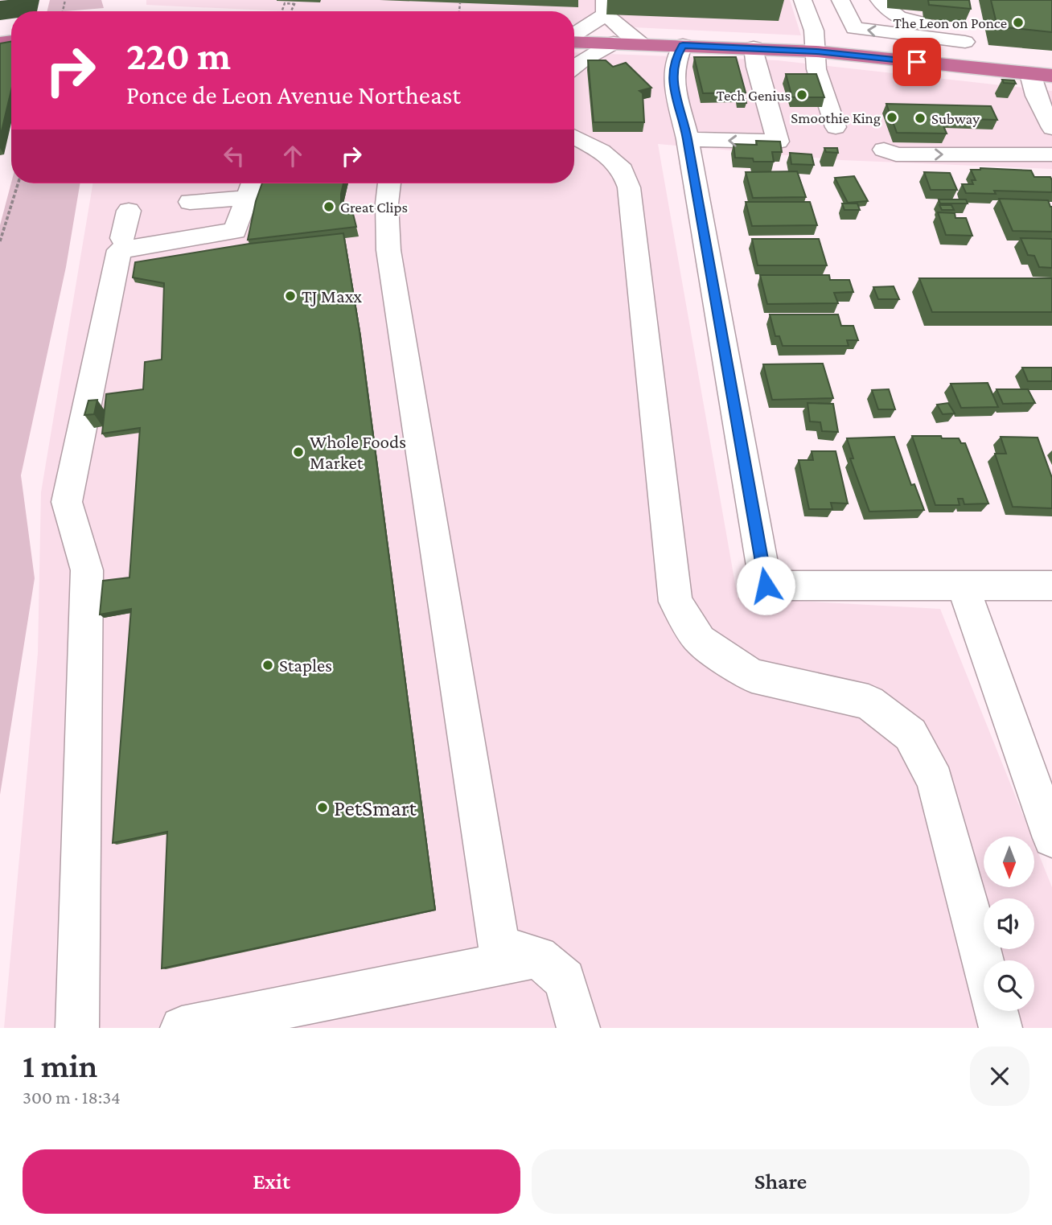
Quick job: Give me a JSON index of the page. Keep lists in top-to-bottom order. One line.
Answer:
{"places":["The Leon on Ponce","Tech Genius","Smoothie King","Subway","Great Clips","TJ Maxx","Whole Foods Market","Staples","PetSmart"],"north":"bottom","page":{"turn":["220 m","Ponce de Leon Avenue Northeast"],"heading":["1 min","300 m · 18:34"],"buttons":["Exit","Share"]}}
